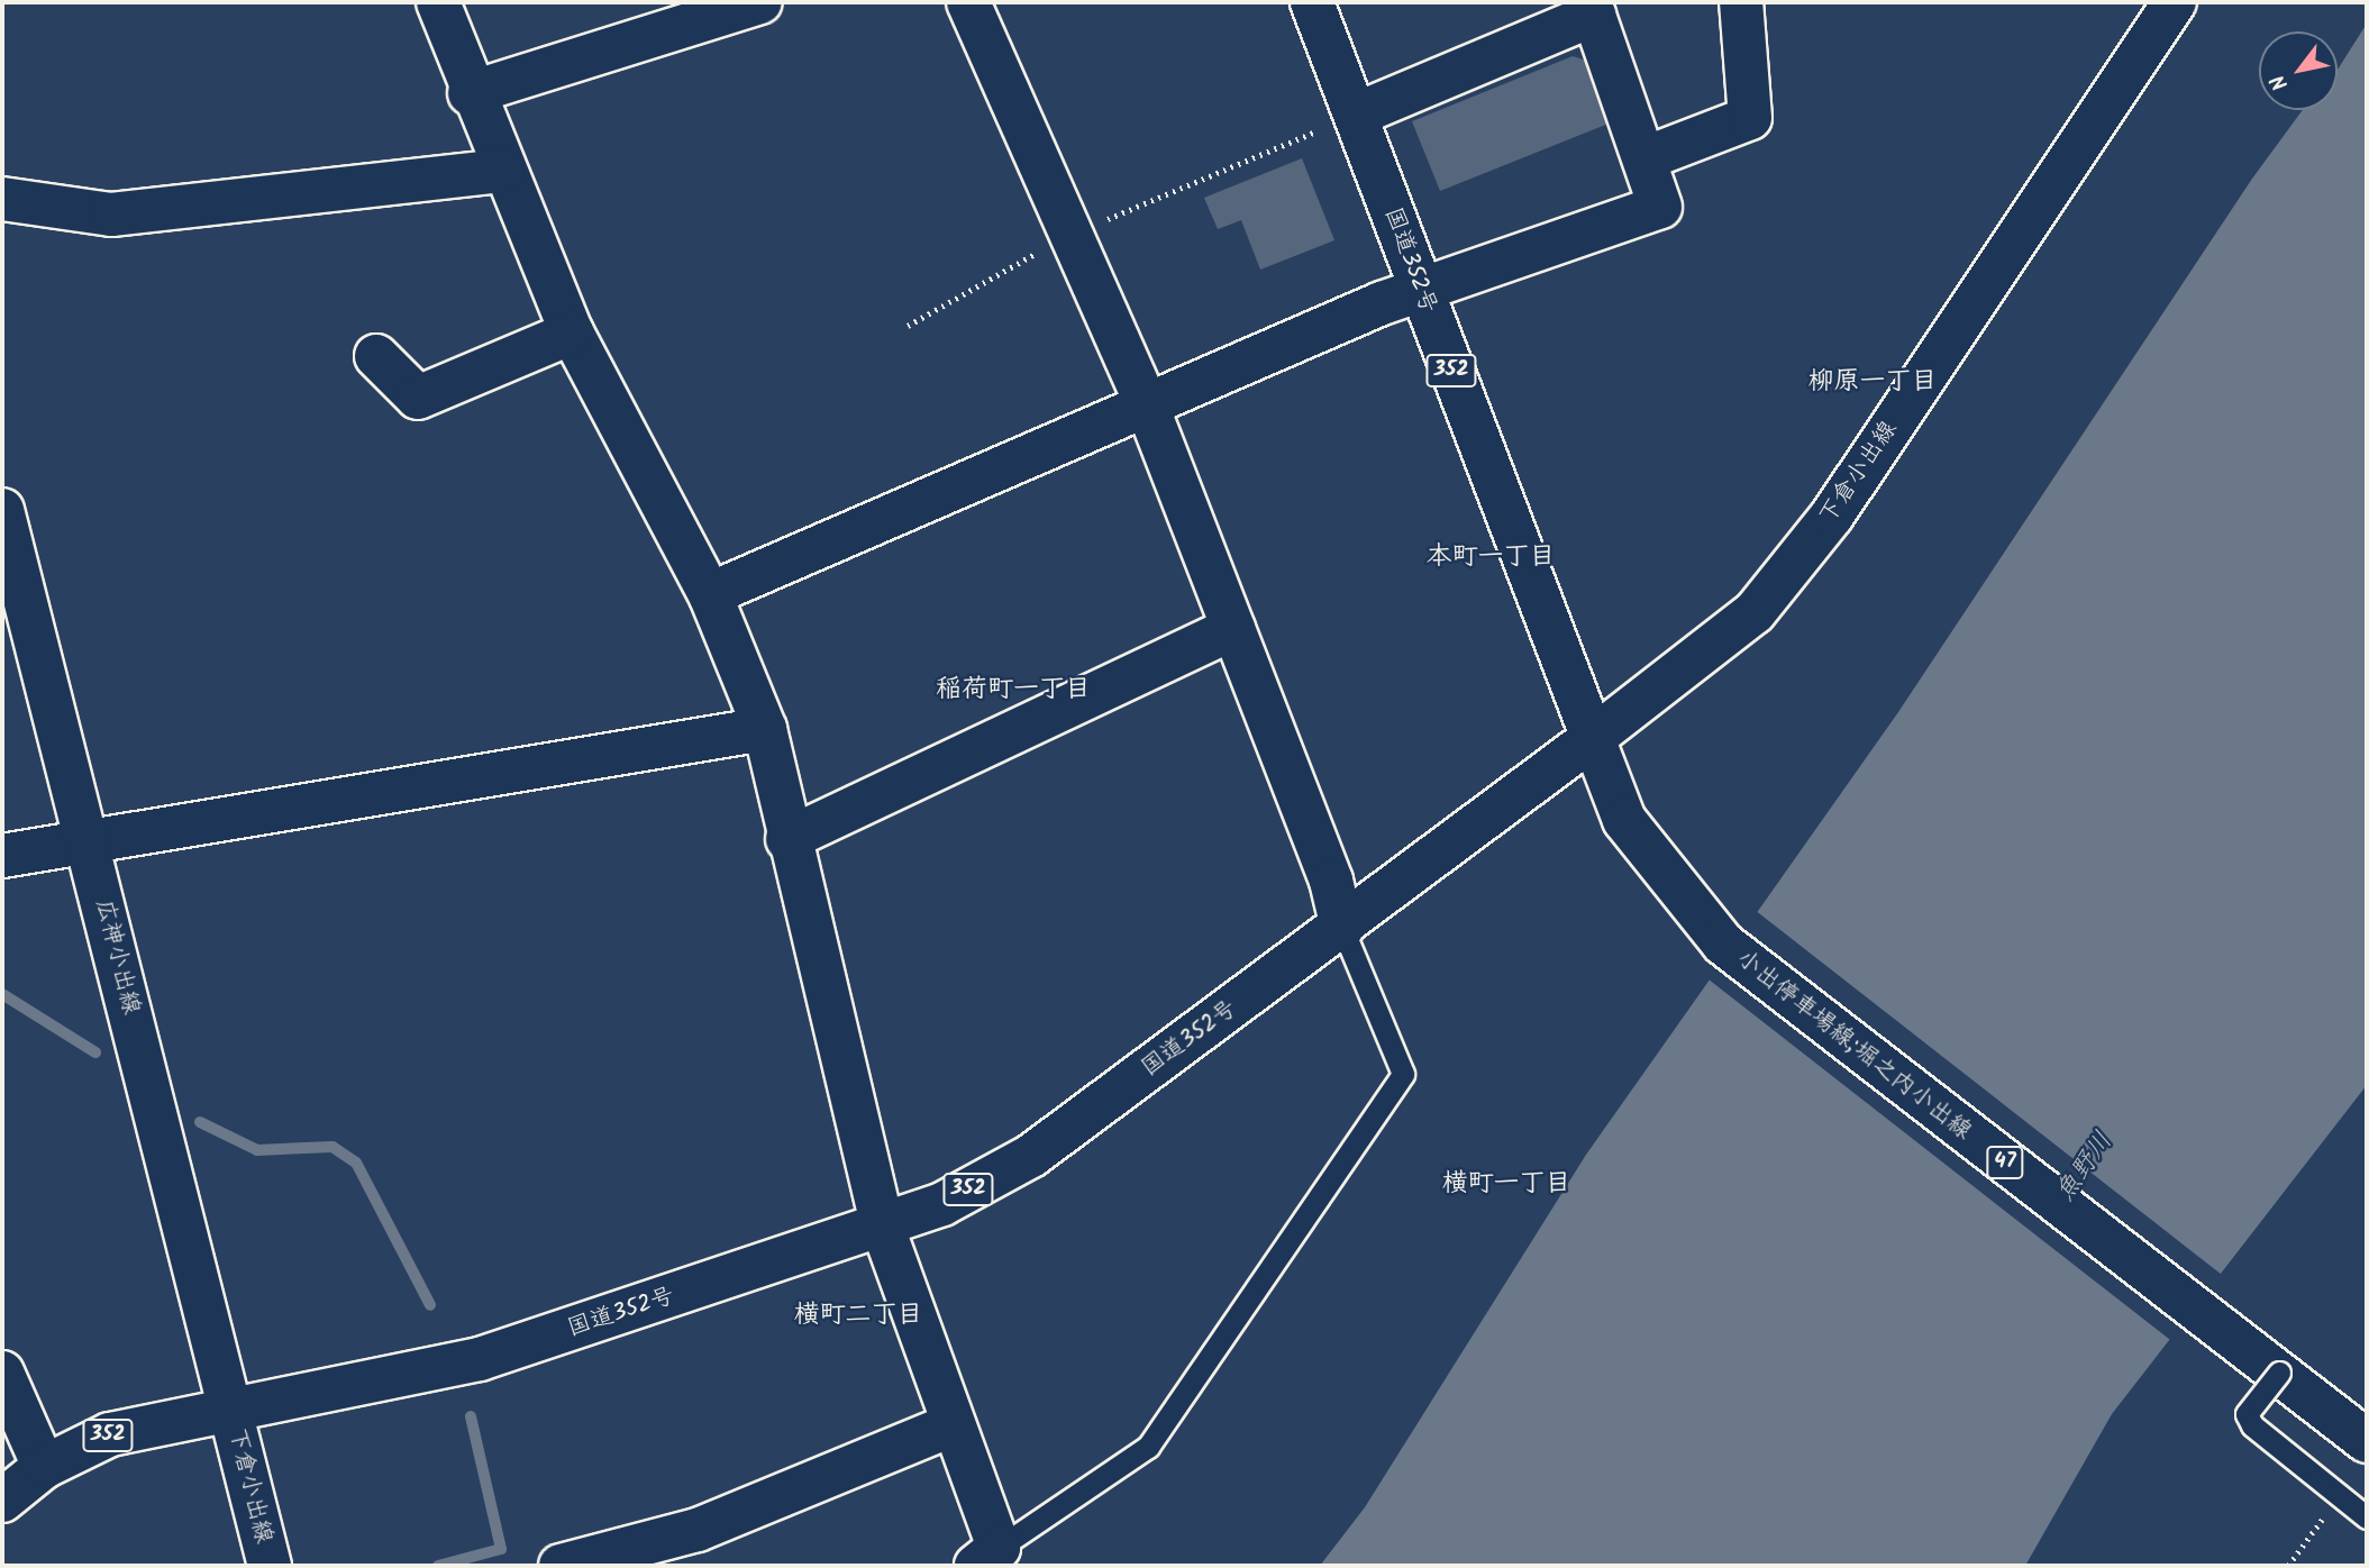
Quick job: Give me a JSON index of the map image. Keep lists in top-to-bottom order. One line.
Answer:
{"streets":{"main road":["国道352号","352","下倉小出線","広神小出線","小出停車場線;堀之内小出線","47"]},"crossings":[["国道352号","下倉小出線"],["国道352号","広神小出線"],["国道352号","小出停車場線;堀之内小出線"],["下倉小出線","広神小出線"],["下倉小出線","小出停車場線;堀之内小出線"]],"districts":["柳原一丁目","本町一丁目","稲荷町一丁目","横町一丁目","横町二丁目"],"water":["魚野川"],"north":"bottom left"}
